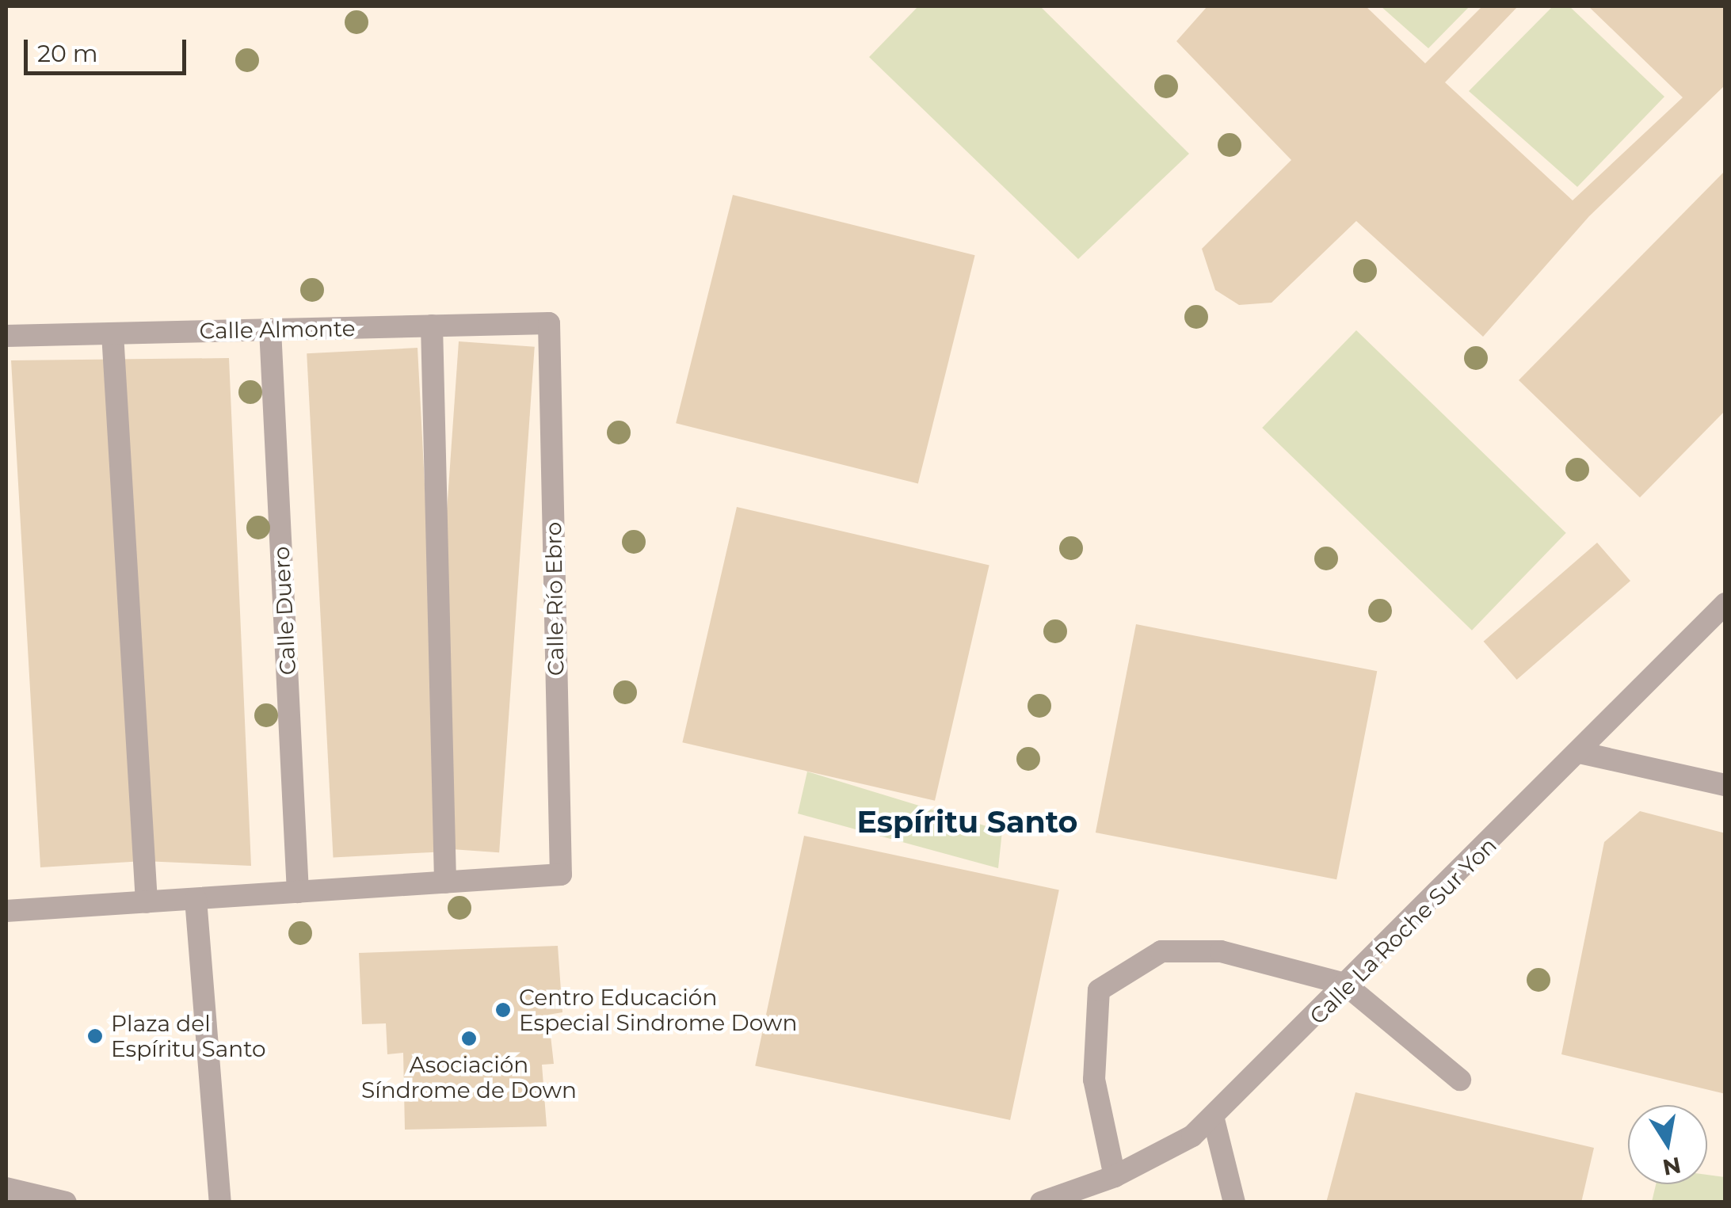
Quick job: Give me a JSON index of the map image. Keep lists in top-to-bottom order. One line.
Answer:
{"streets":{"street":["Calle Almonte","Calle Río Ebro","Calle Duero","Calle La Roche Sur Yon"]},"crossings":[["Calle Almonte","Calle Río Ebro"],["Calle Almonte","Calle Duero"]],"districts":["Espíritu Santo"],"places":["Centro Educación Especial Sindrome Down","Plaza del Espíritu Santo","Asociación Síndrome de Down"],"scale_bar":"20 m","north":"bottom"}
